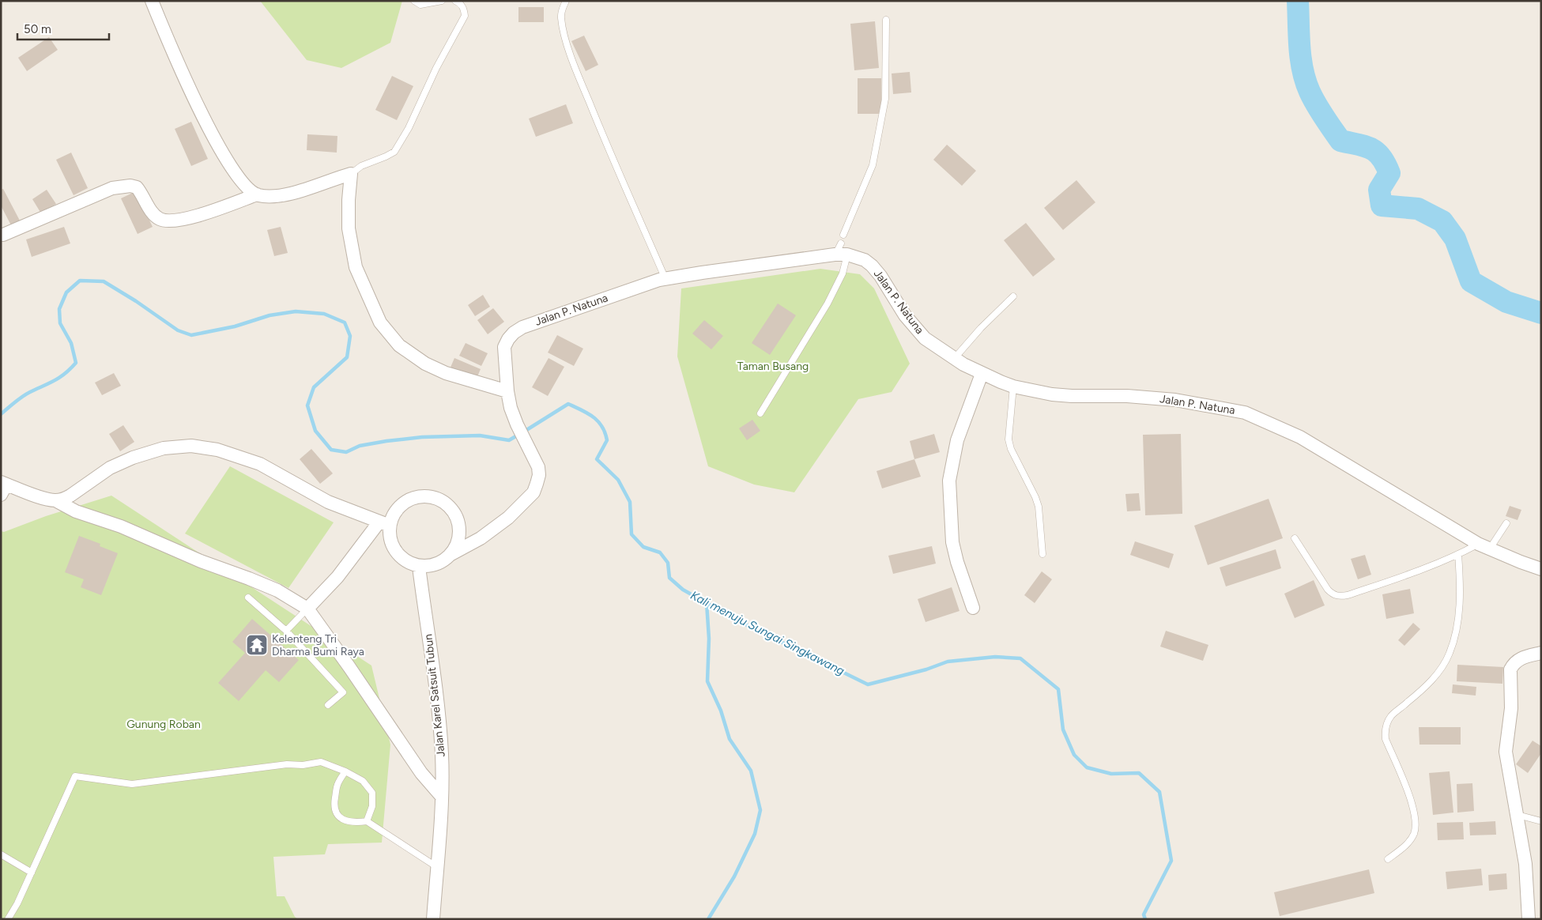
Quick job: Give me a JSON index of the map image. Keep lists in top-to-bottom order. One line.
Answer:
{"streets":{"street":["Jalan P. Natuna","Jalan Karel Satsuit Tubun"]},"crossings":[["Jalan P. Natuna","Jalan Karel Satsuit Tubun"]],"water":["Kali menuju Sungai Singkawang"],"parks":["Taman Busang","Gunung Roban"],"places":{"temple":["Kelenteng Tri Dharma Bumi Raya"]},"scale_bar":"50 m"}
